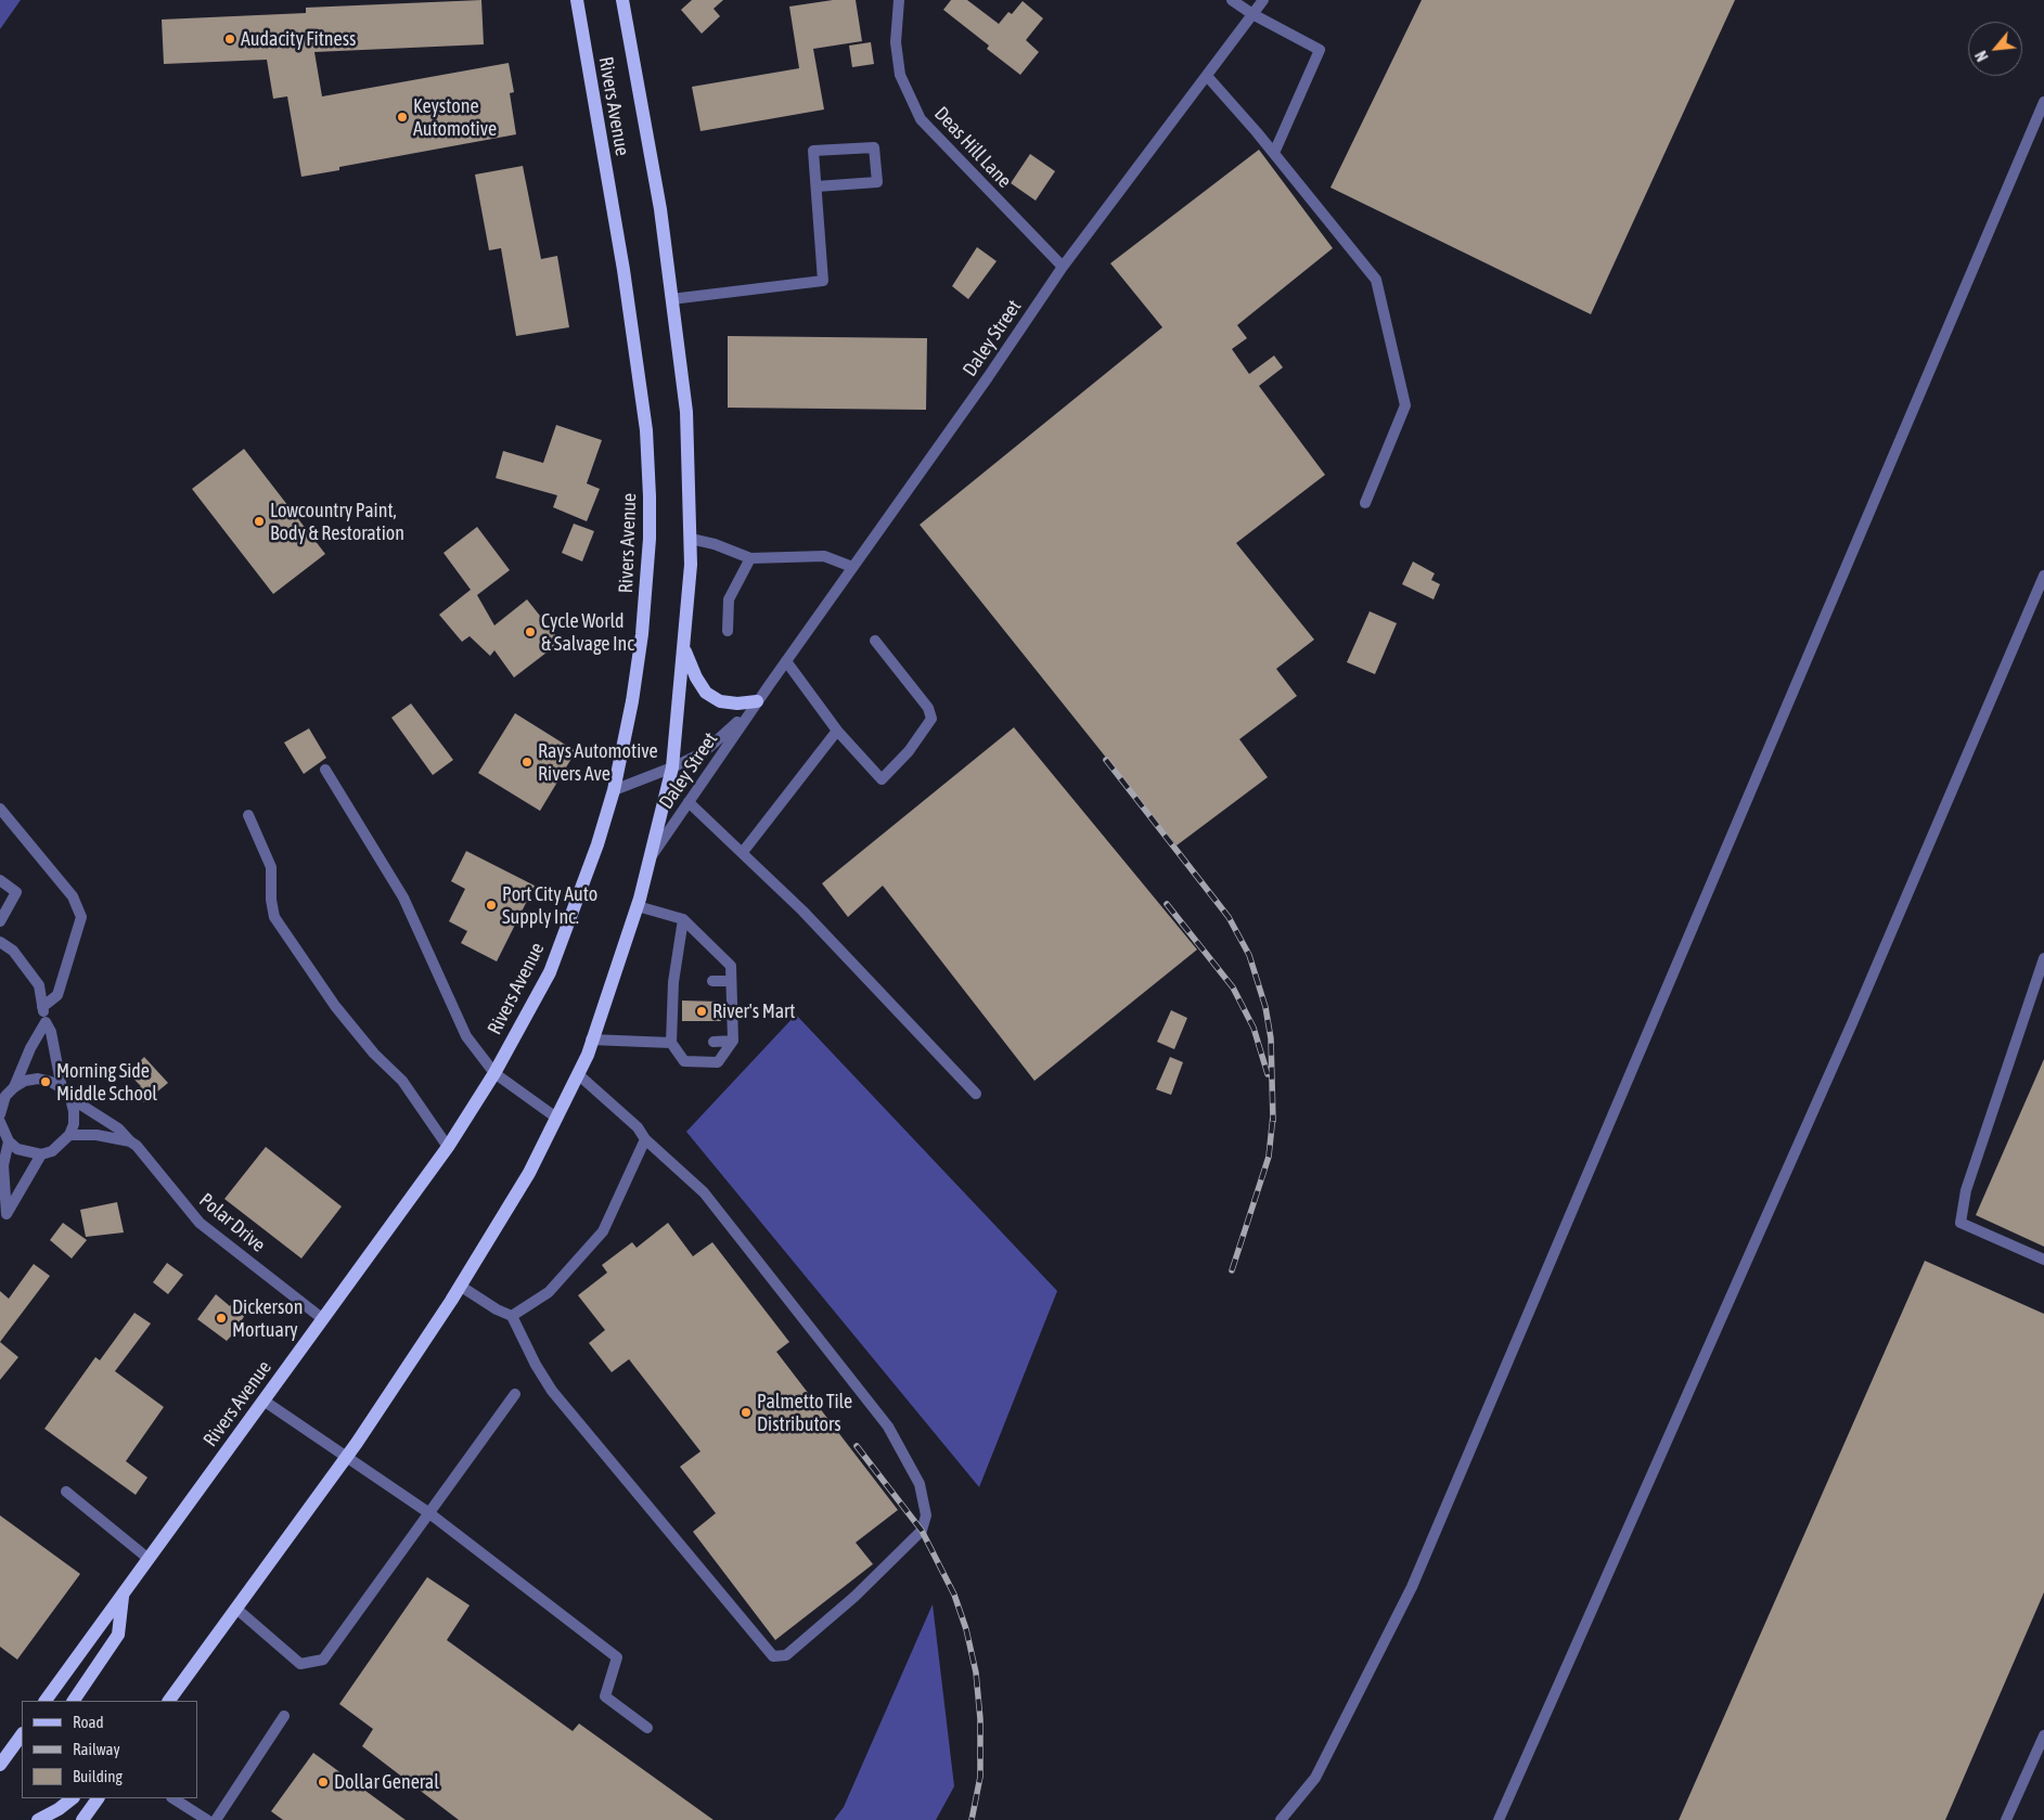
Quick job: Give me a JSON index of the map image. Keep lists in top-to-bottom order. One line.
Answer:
{"streets":{"main road":["Rivers Avenue"],"street":["Deas Hill Lane","Daley Street","Polar Drive"]},"crossings":[["Rivers Avenue","Daley Street"],["Rivers Avenue","Polar Drive"],["Deas Hill Lane","Daley Street"]],"places":["Audacity Fitness","Keystone Automotive","Lowcountry Paint, Body & Restoration","Cycle World & Salvage Inc","Rays Automotive Rivers Ave","Port City Auto Supply Inc.","River's Mart","Morning Side Middle School","Dickerson Mortuary","Palmetto Tile Distributors","Dollar General"],"legend":["Road","Railway","Building"],"north":"bottom left"}
